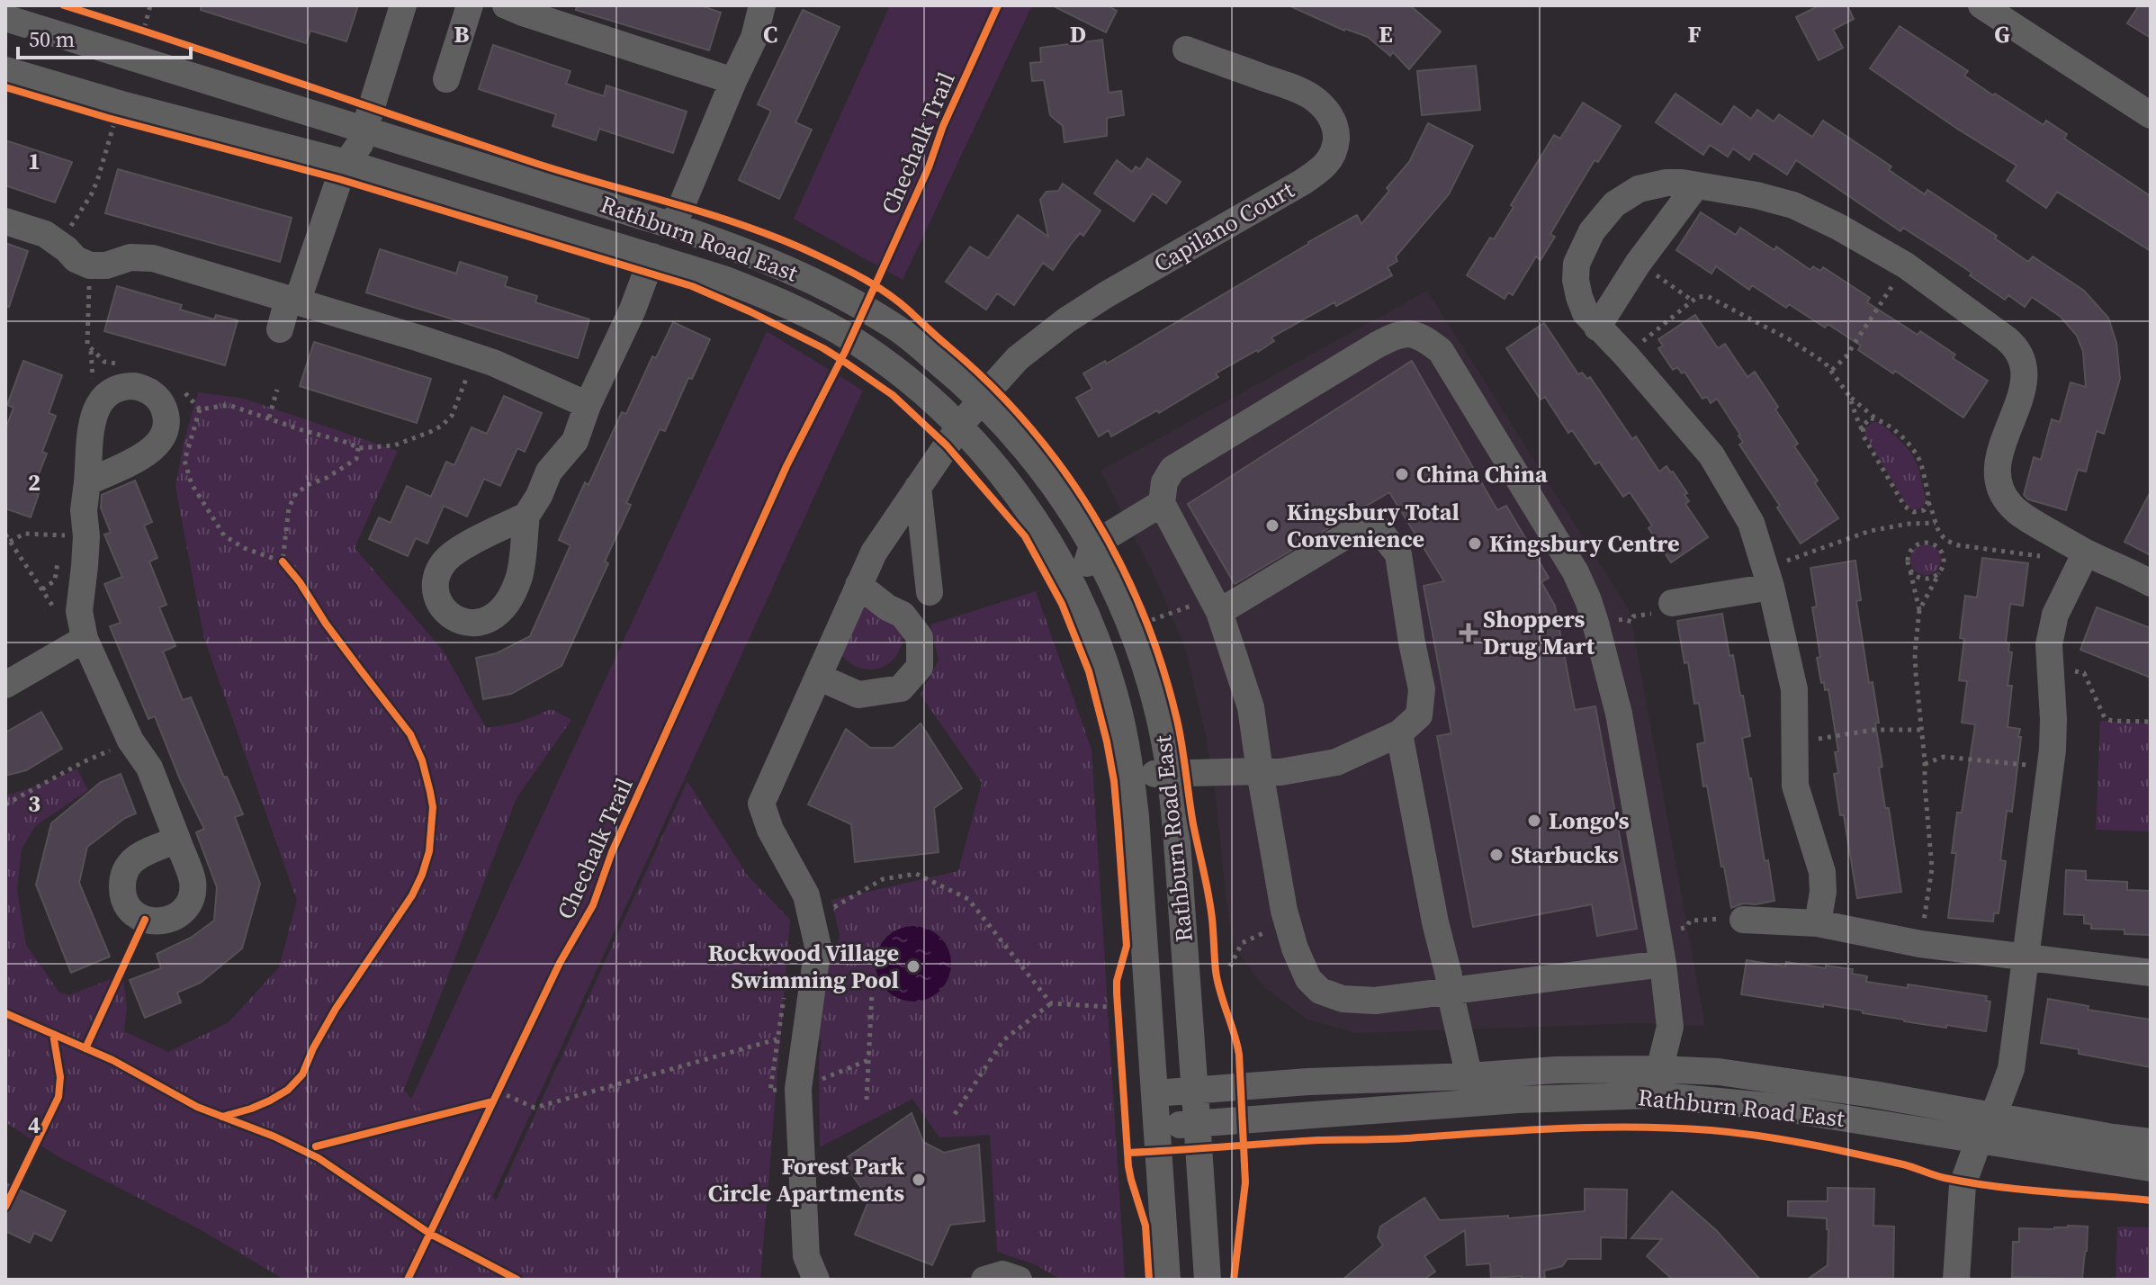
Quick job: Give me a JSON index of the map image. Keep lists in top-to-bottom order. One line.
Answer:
{"streets":{"street":["Capilano Court","Rathburn Road East"],"cycle path":["Chechalk Trail"]},"crossings":[["Capilano Court","Rathburn Road East"]],"places":{"other":["China China","Kingsbury Total Convenience","Kingsbury Centre","Longo's","Starbucks","Rockwood Village Swimming Pool","Forest Park Circle Apartments"],"health":["Shoppers Drug Mart"]},"scale_bar":"50 m","grid":{"columns":["B","C","D","E","F","G"],"rows":["1","2","3","4"]}}
